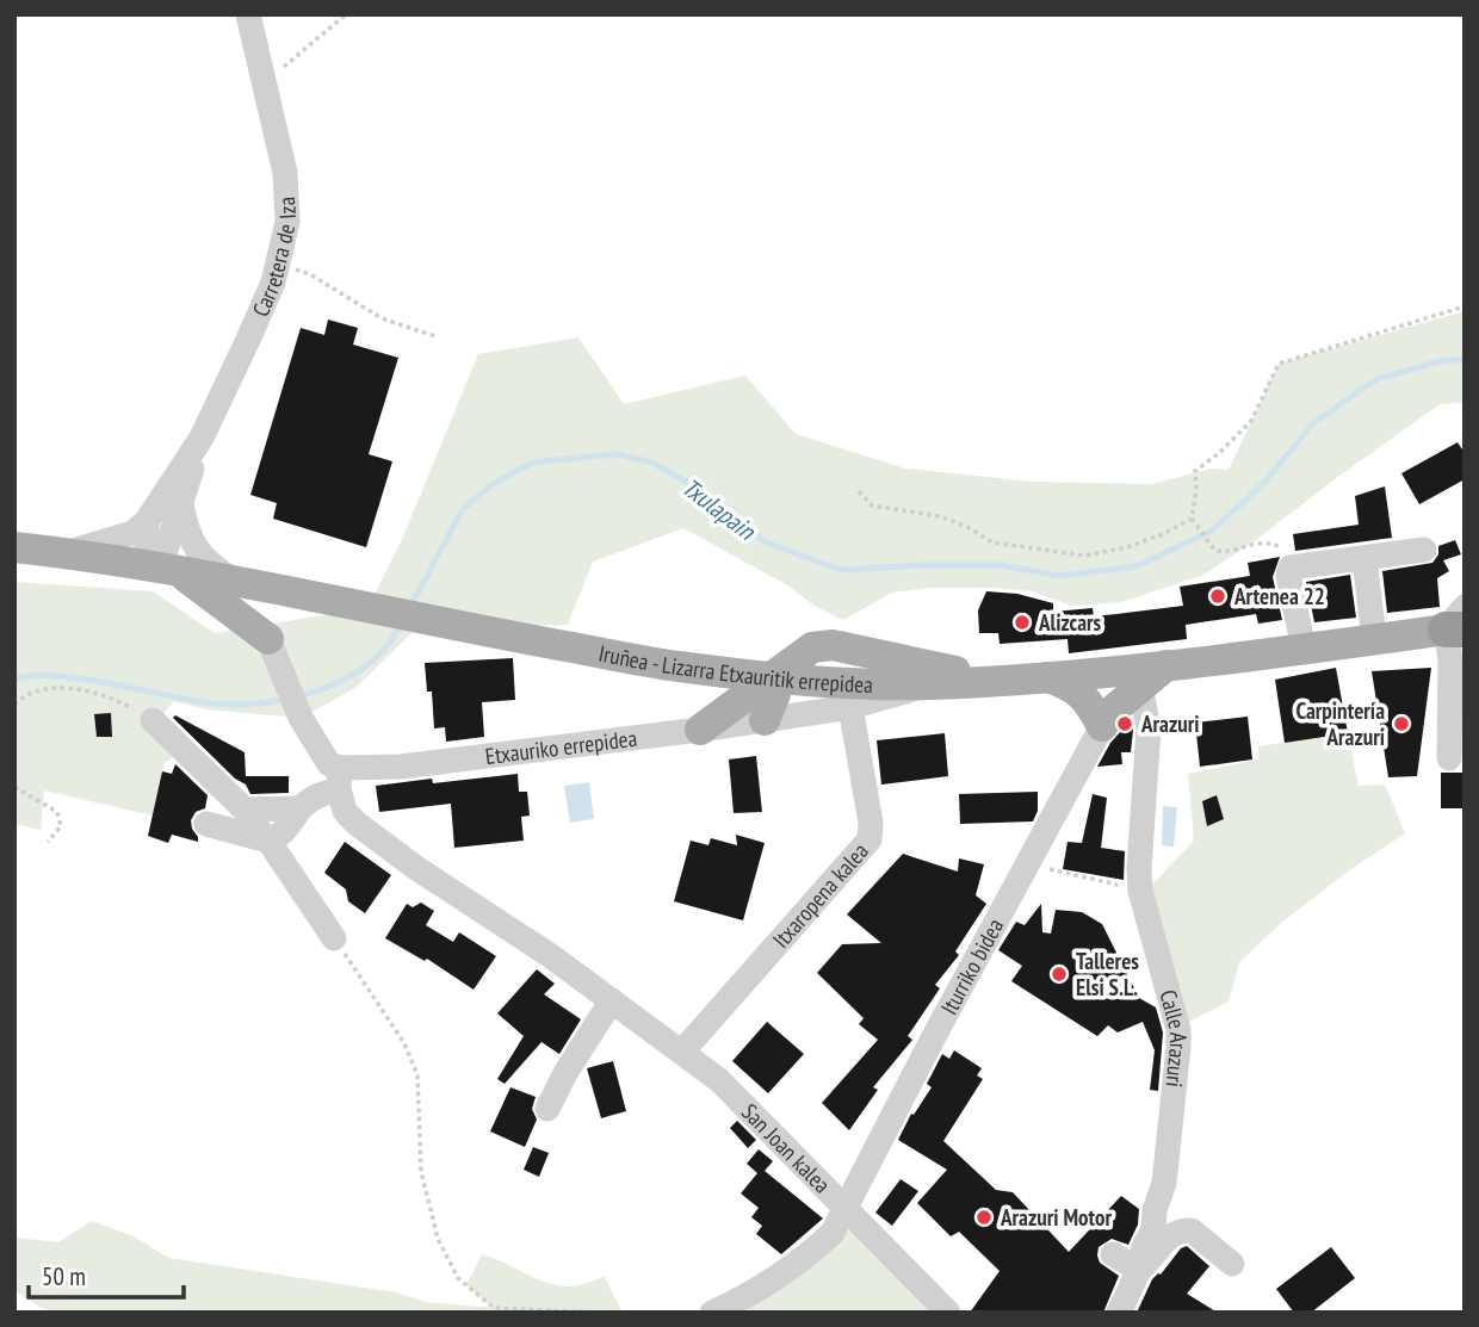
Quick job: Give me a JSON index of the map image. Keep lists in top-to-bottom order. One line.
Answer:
{"streets":{"main road":["Iruñea - Lizarra Etxauritik errepidea"],"street":["Carretera de Iza","Etxauriko errepidea","Itxaropena kalea","Iturriko bidea","Calle Arazuri","San Joan kalea"]},"crossings":[["Carretera de Iza","Iruñea - Lizarra Etxauritik errepidea"],["Iruñea - Lizarra Etxauritik errepidea","Etxauriko errepidea"],["Etxauriko errepidea","Itxaropena kalea"],["Etxauriko errepidea","San Joan kalea"],["Itxaropena kalea","San Joan kalea"],["Iturriko bidea","San Joan kalea"]],"water":["Txulapain"],"places":["Artenea 22","Alizcars","Arazuri","Carpintería Arazuri","Talleres Elsi S.L.","Arazuri Motor"],"scale_bar":"50 m"}
